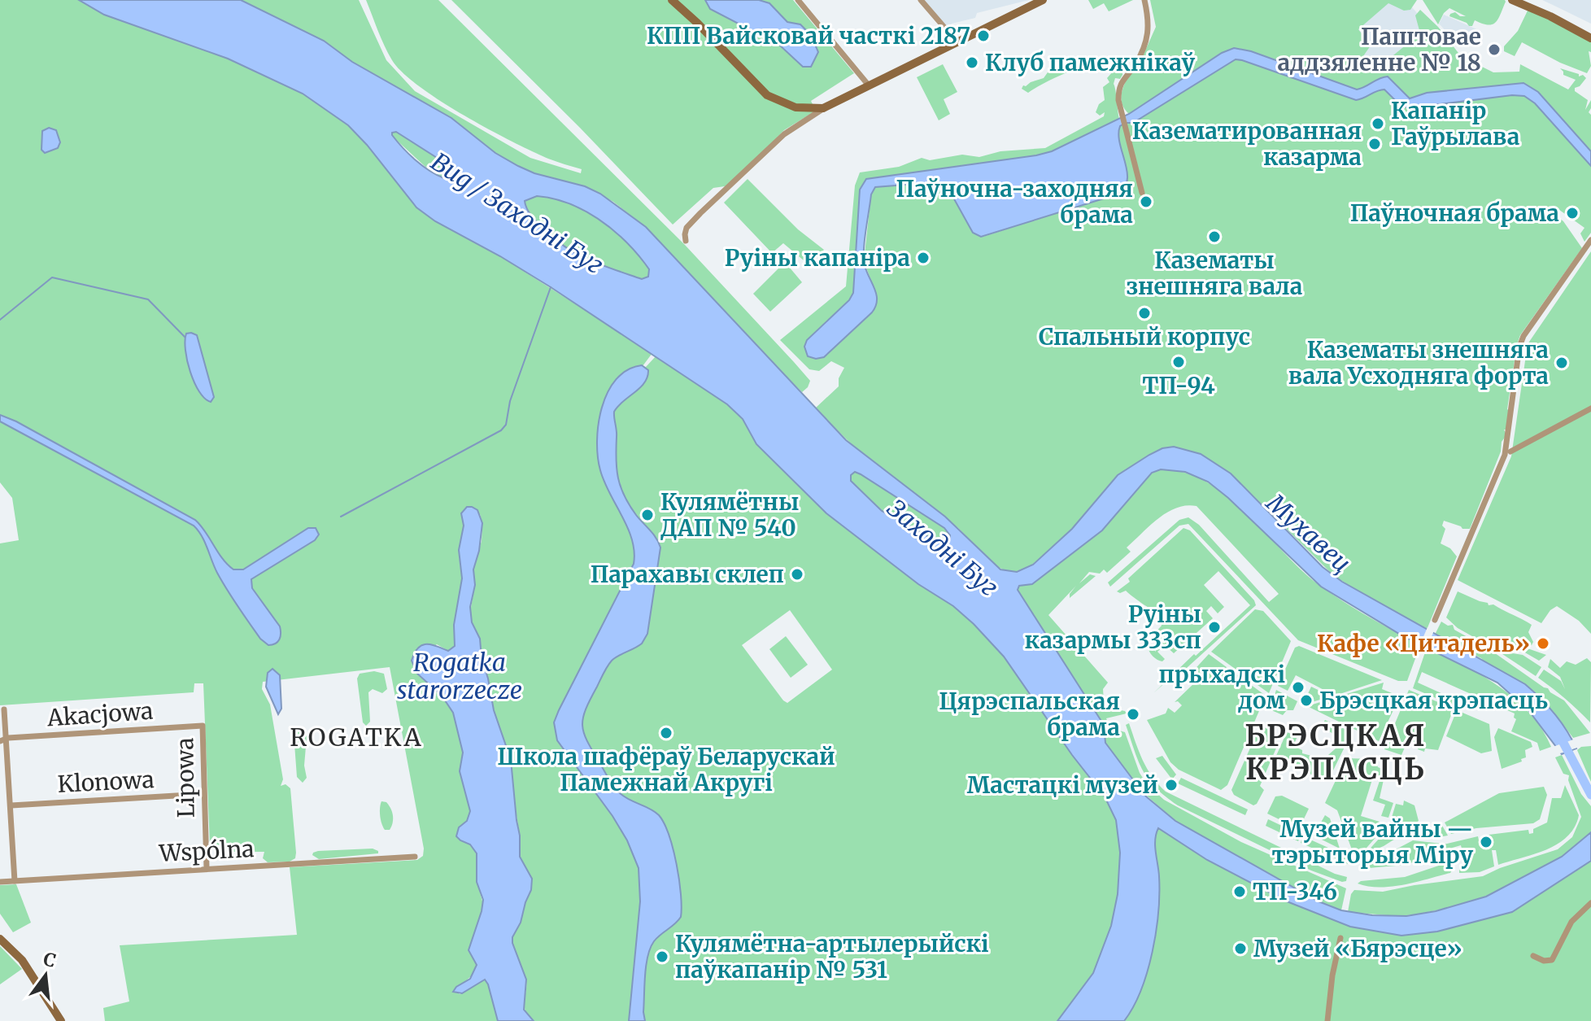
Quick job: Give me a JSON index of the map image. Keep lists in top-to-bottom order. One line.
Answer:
{"streets":{"street":["Akacjowa","Lipowa","Klonowa","Wspólna"]},"crossings":[["Akacjowa","Lipowa"],["Lipowa","Klonowa"],["Lipowa","Wspólna"]],"districts":["БРЭСЦКАЯ КРЭПАСЦЬ","ROGATKA"],"water":["Bug / Заходні Буг","Мухавец","Заходні Буг","Rogatka starorzecze"],"places":["КПП Вайсковай часткі 2187","Паштовае аддзяленне № 18","Клуб памежнікаў","Капанір Гаўрылава","Казематированная казарма","Паўночна-заходняя брама","Паўночная брама","Казематы знешняга вала","Руіны капаніра","Спальный корпус","ТП-94","Казематы знешняга вала Усходняга форта","Кулямётны ДАП № 540","Парахавы склеп","Руіны казармы 333сп","Кафе «Цитадель»","прыхадскі дом","Брэсцкая крэпасць","Цярэспальская брама","Школа шафёраў Беларускай Памежнай Акругі","Мастацкі музей","Музей вайны — тэрыторыя Міру","ТП-346","Музей «Бярэсце»","Кулямётна-артылерыйскі паўкапанір № 531"],"north":"top"}
